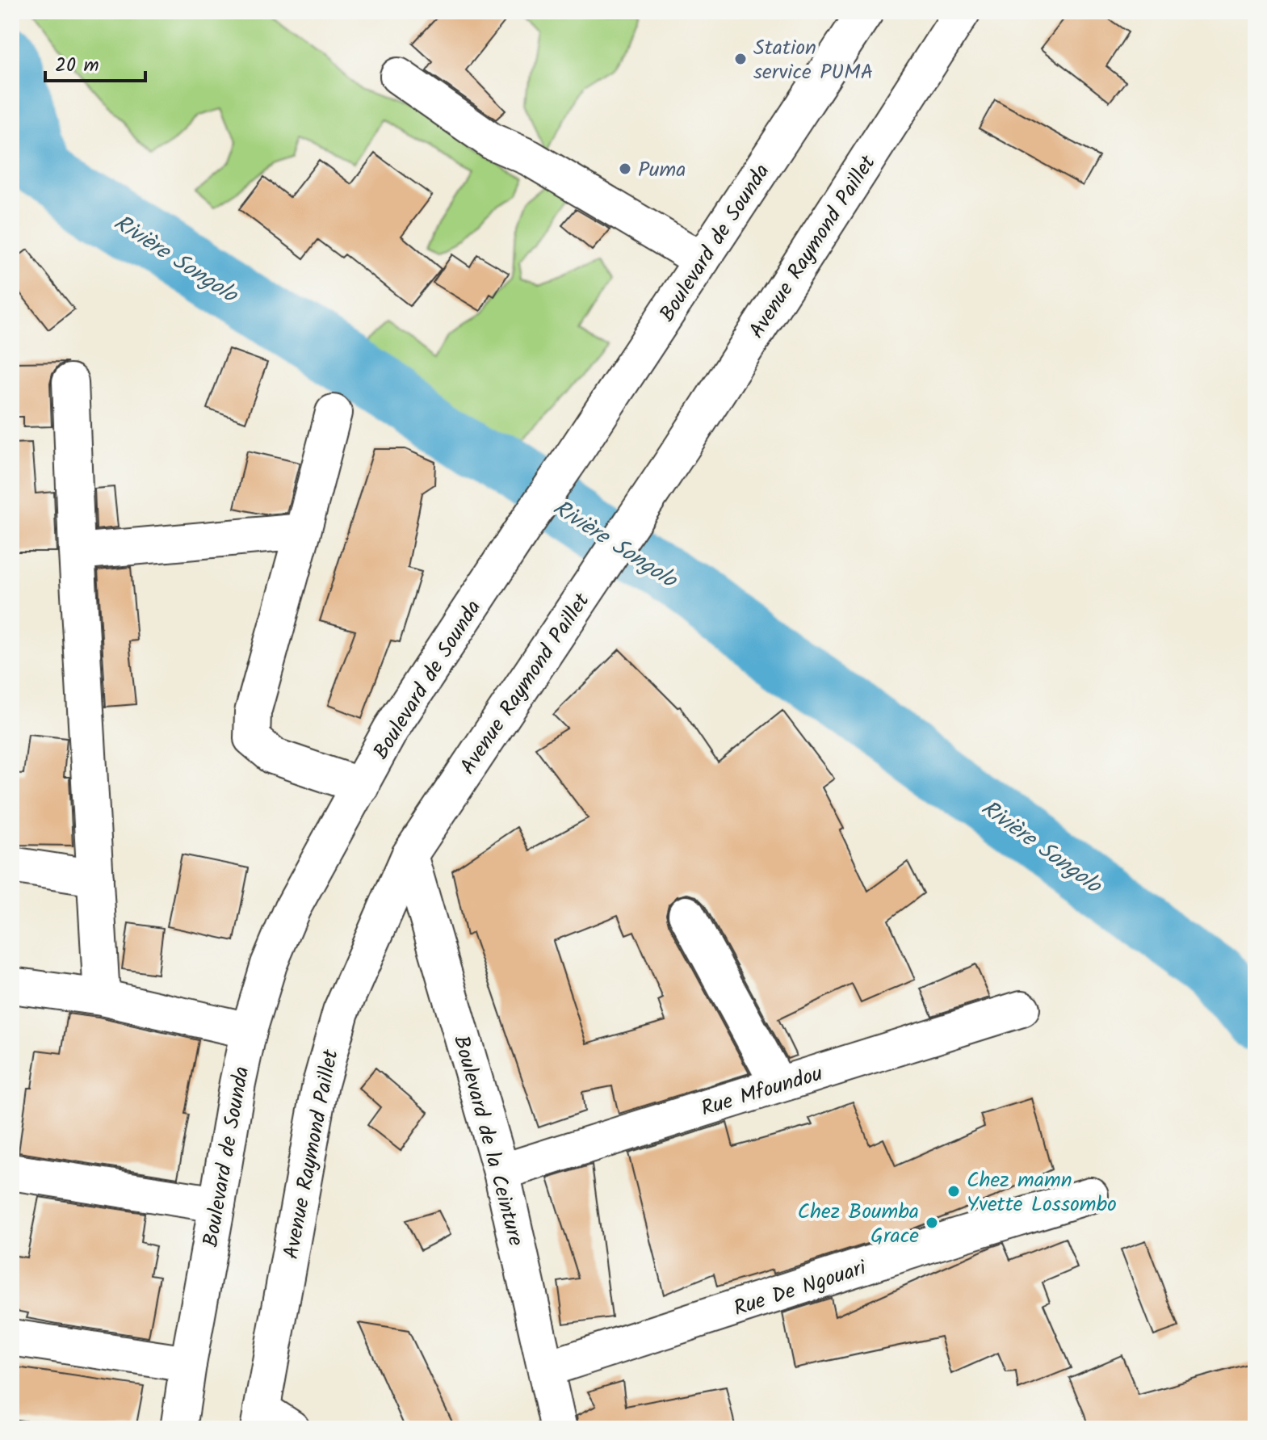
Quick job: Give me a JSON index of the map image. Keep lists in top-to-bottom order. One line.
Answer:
{"streets":{"street":["Boulevard de Sounda","Avenue Raymond Paillet","Rue Mfoundou","Boulevard de la Ceinture","Rue De Ngouari"]},"crossings":[["Avenue Raymond Paillet","Boulevard de la Ceinture"],["Rue Mfoundou","Boulevard de la Ceinture"],["Boulevard de la Ceinture","Rue De Ngouari"]],"water":["Rivière Songolo"],"places":["Station service PUMA","Puma","Chez mamn Yvette Lossombo","Chez Boumba Grace"],"scale_bar":"20 m"}
